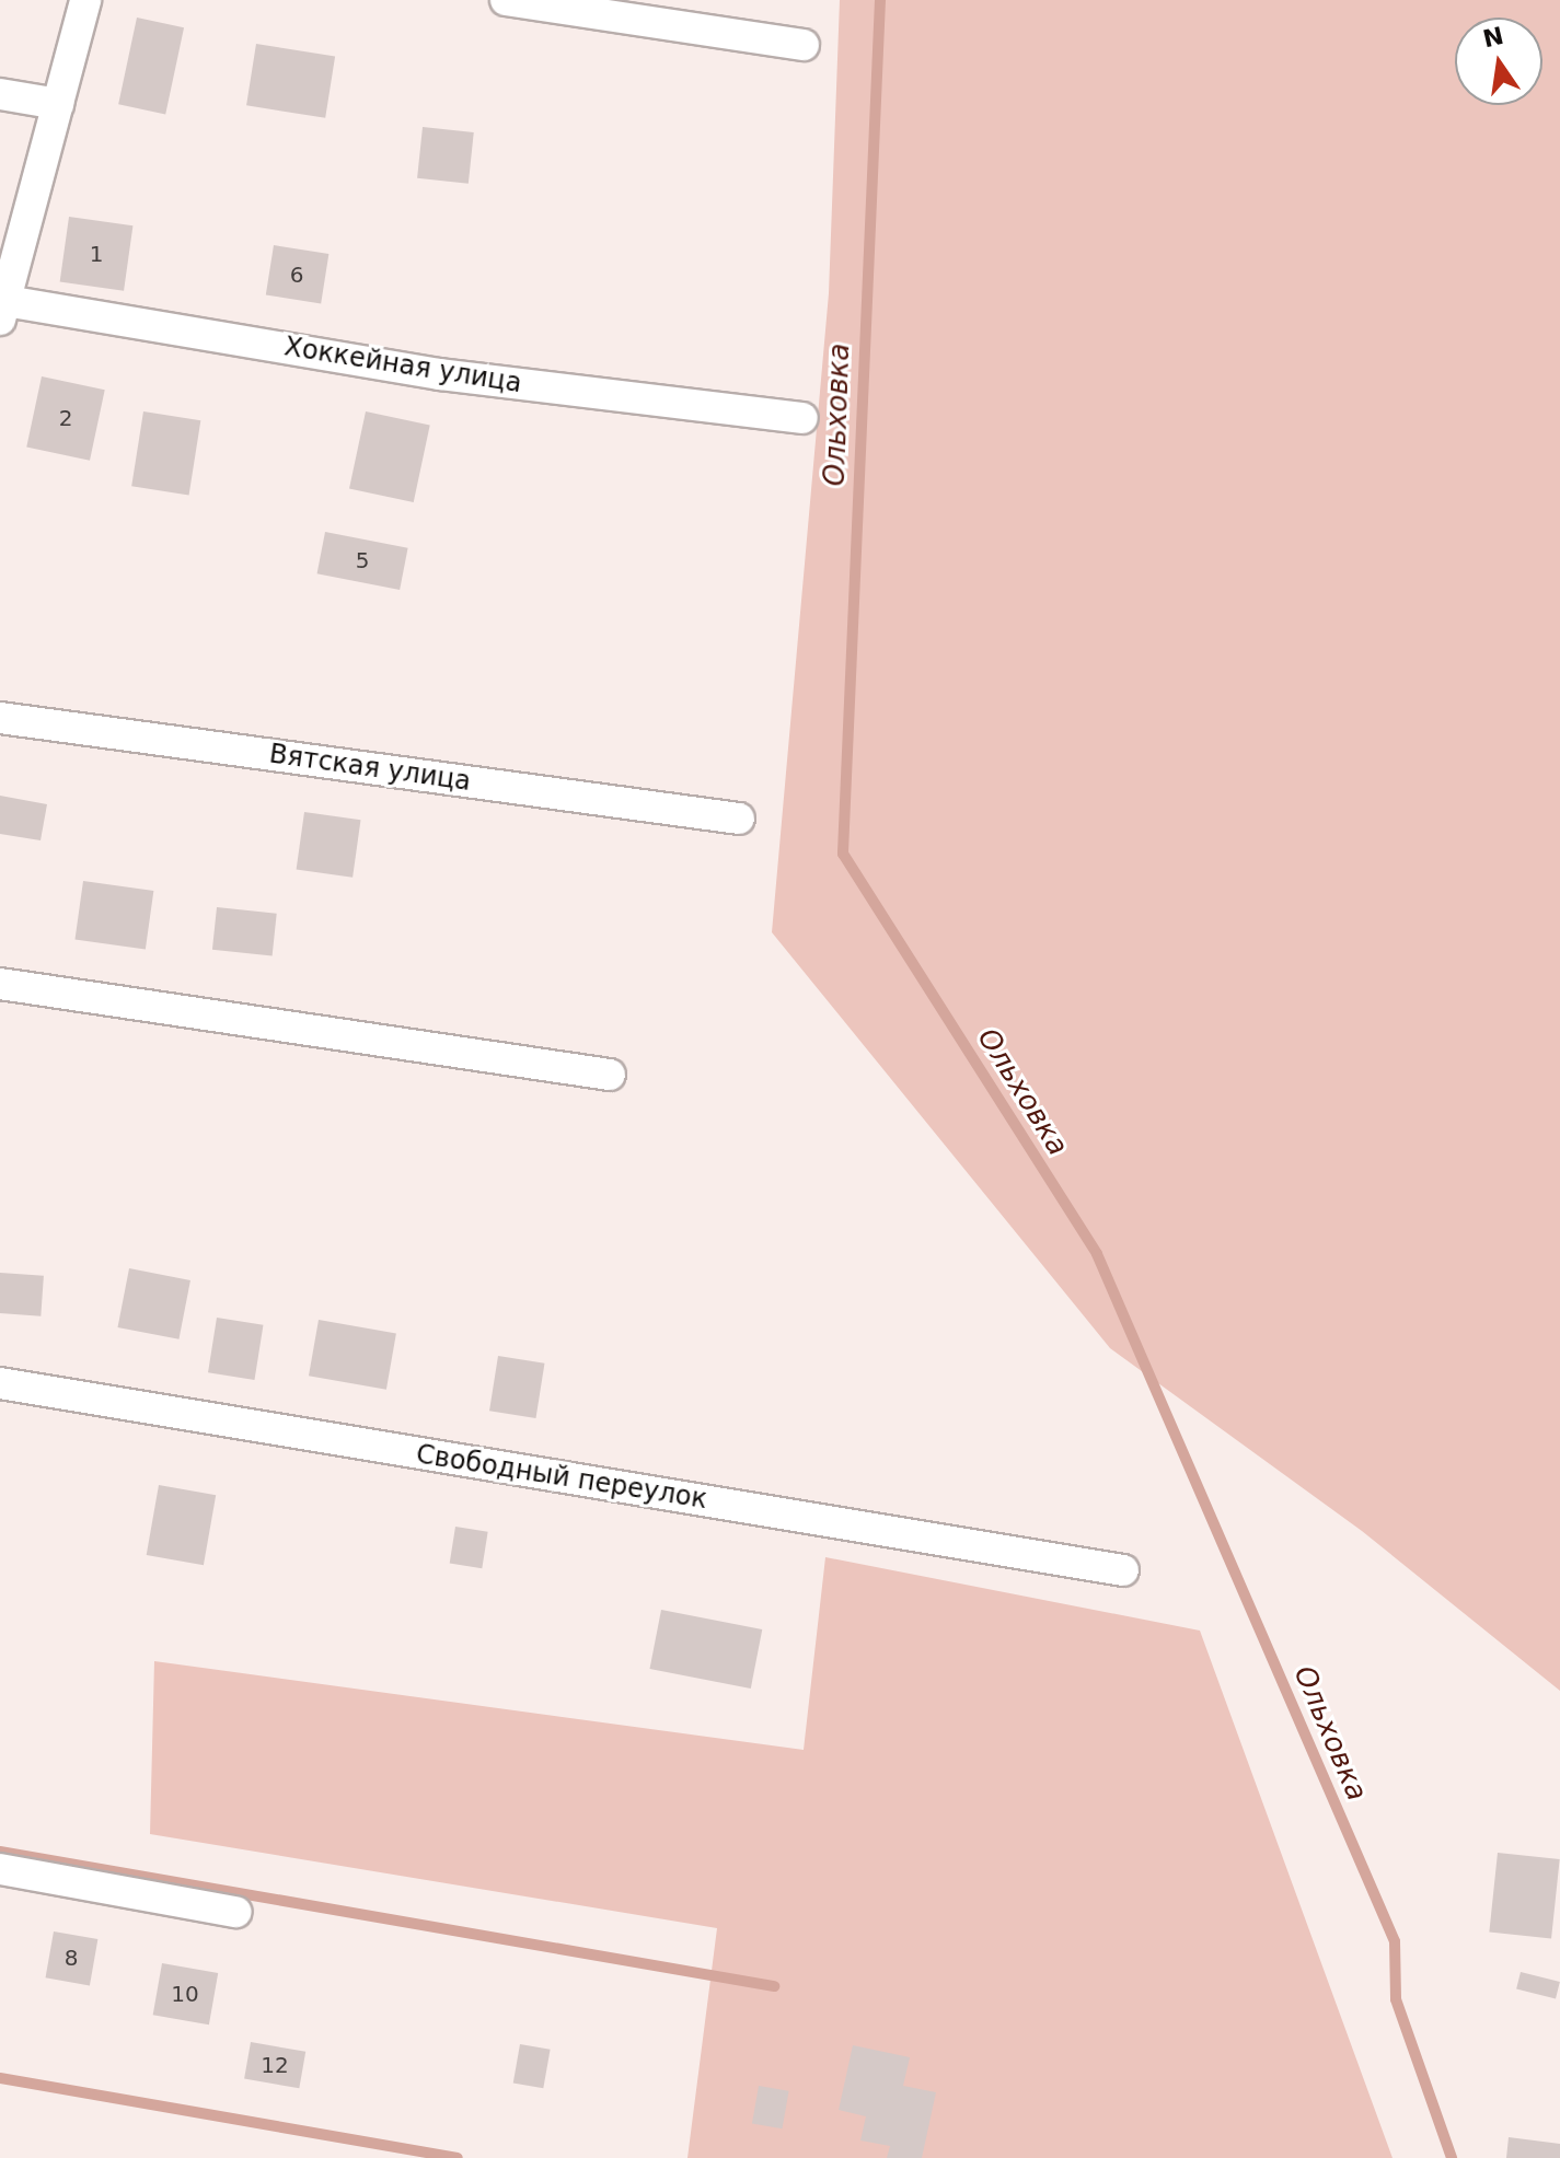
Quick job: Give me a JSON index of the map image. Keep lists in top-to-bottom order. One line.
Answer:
{"streets":{"street":["Хоккейная улица","Вятская улица","Свободный переулок"]},"water":["Ольховка"],"house_numbers":["1","6","2","5","8","10","12"],"north":"top"}
